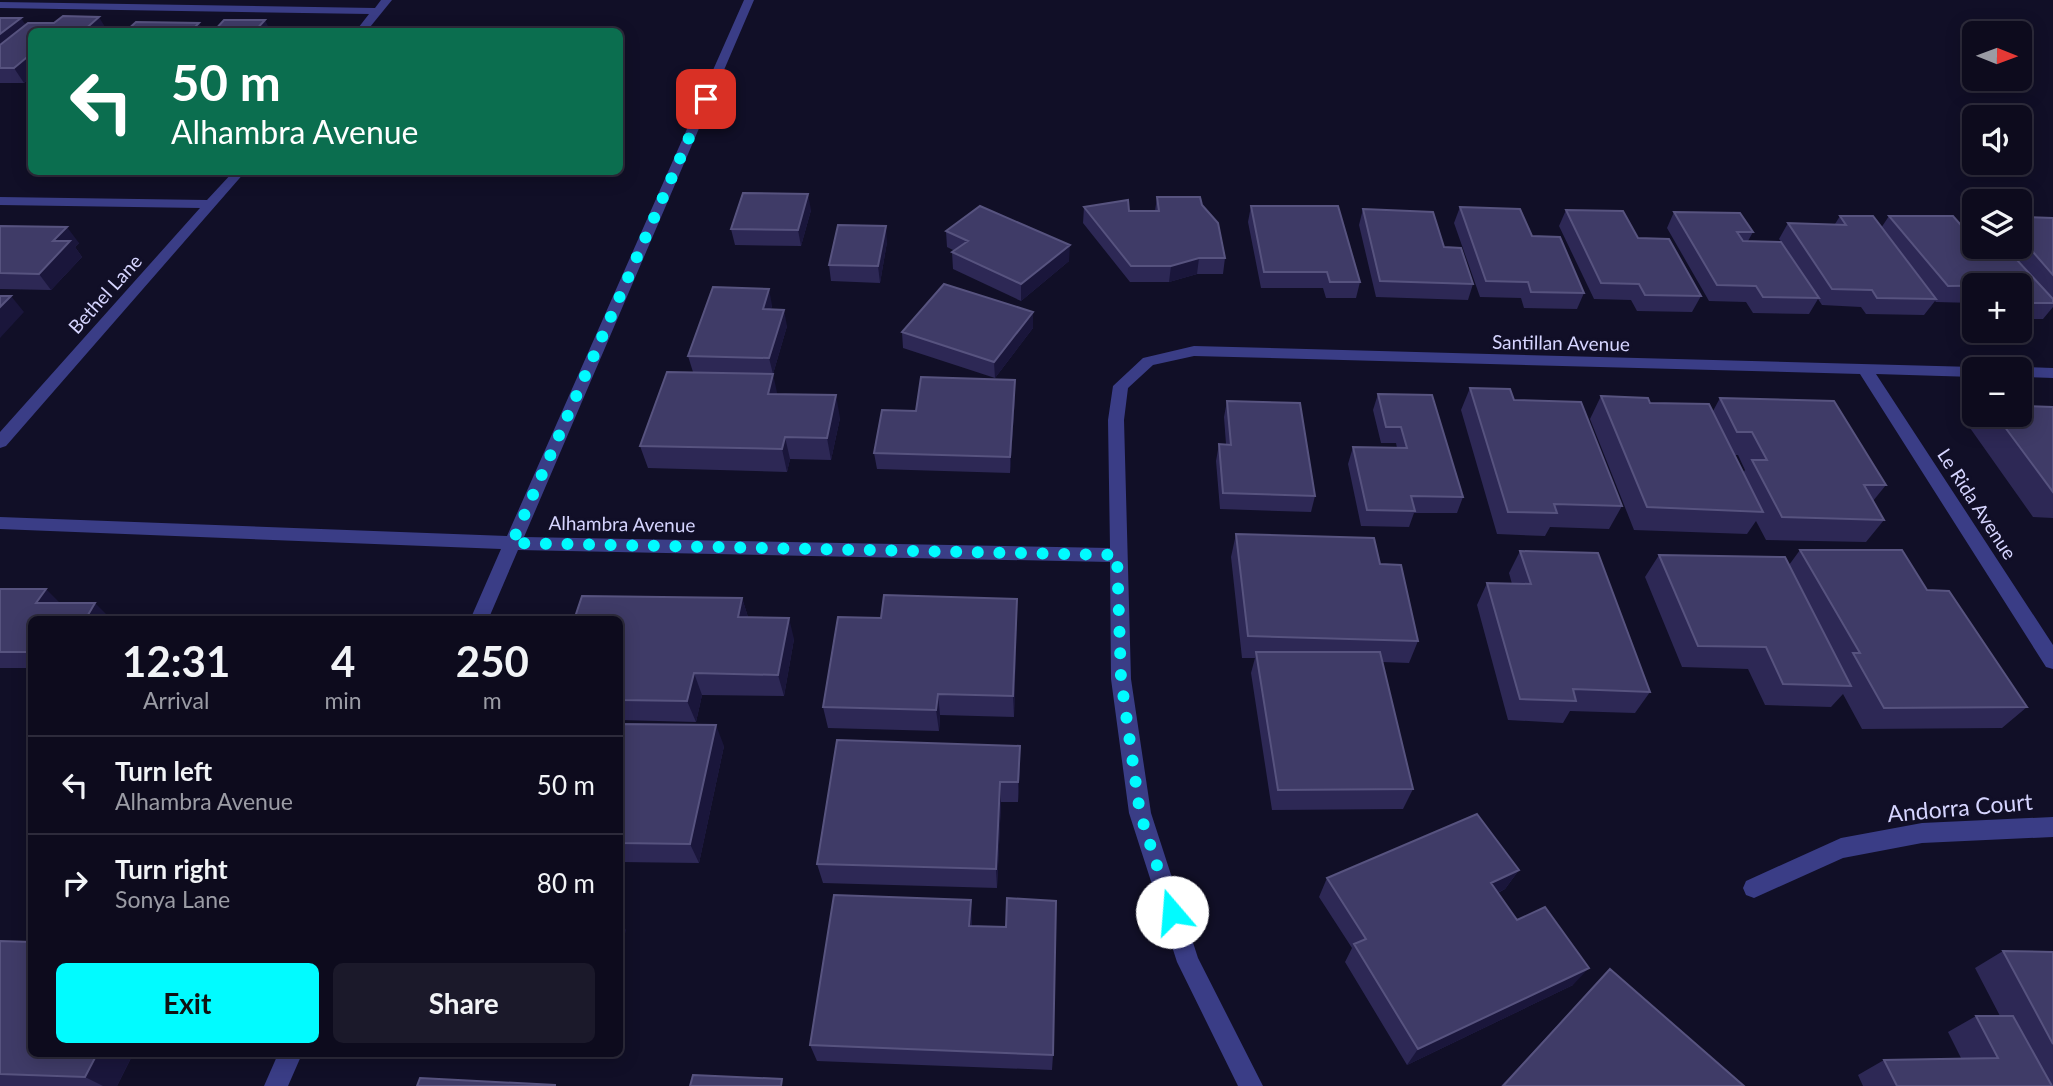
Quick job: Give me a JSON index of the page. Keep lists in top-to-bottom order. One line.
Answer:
{"streets":{"street":["Bethel Lane","Santillan Avenue","Le Rida Avenue","Alhambra Avenue","Andorra Court"]},"crossings":[["Santillan Avenue","Le Rida Avenue"],["Santillan Avenue","Alhambra Avenue"]],"north":"right","page":{"map_buttons":["+","−"],"turn":["50 m","Alhambra Avenue"],"eta":["12:31","Arrival","4","min","250","m"],"list":[{"name":"Turn left","note":"Alhambra Avenue","value":"50 m"},{"name":"Turn right","note":"Sonya Lane","value":"80 m"}],"buttons":["Exit","Share"]}}
